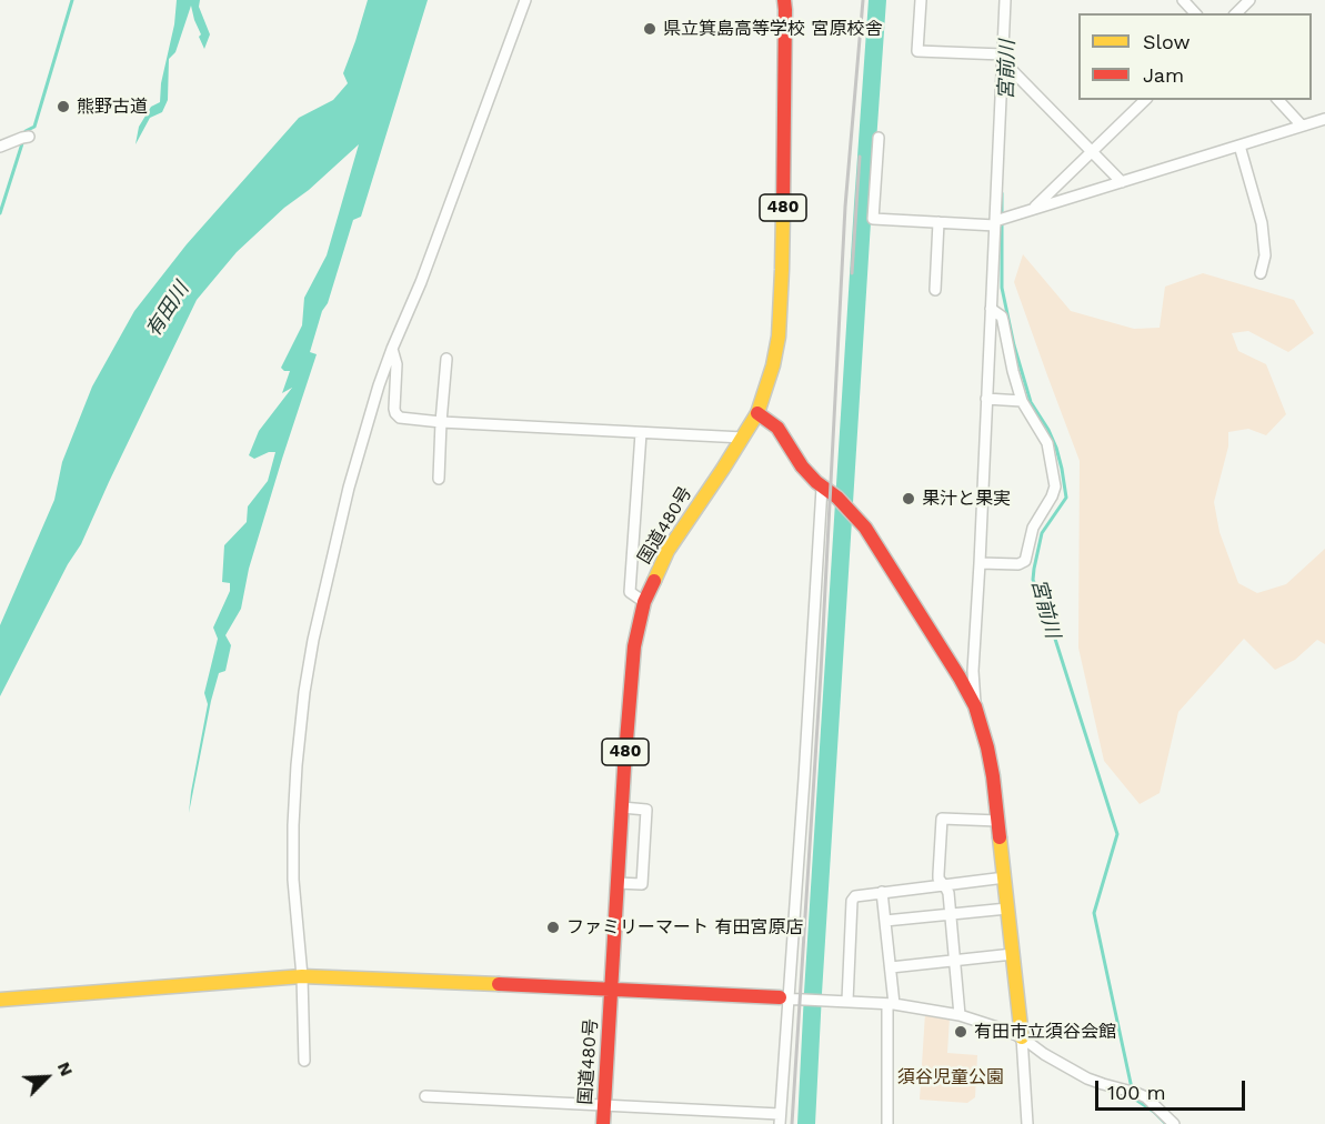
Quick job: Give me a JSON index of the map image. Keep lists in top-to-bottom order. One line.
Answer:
{"streets":{"main road":["480","国道480号"]},"water":["宮前川","有田川"],"parks":["須谷児童公園"],"places":["県立箕島高等学校 宮原校舎","熊野古道","果汁と果実","ファミリーマート 有田宮原店","有田市立須谷会館"],"legend":["Slow","Jam"],"scale_bar":"100 m","north":"top right"}
